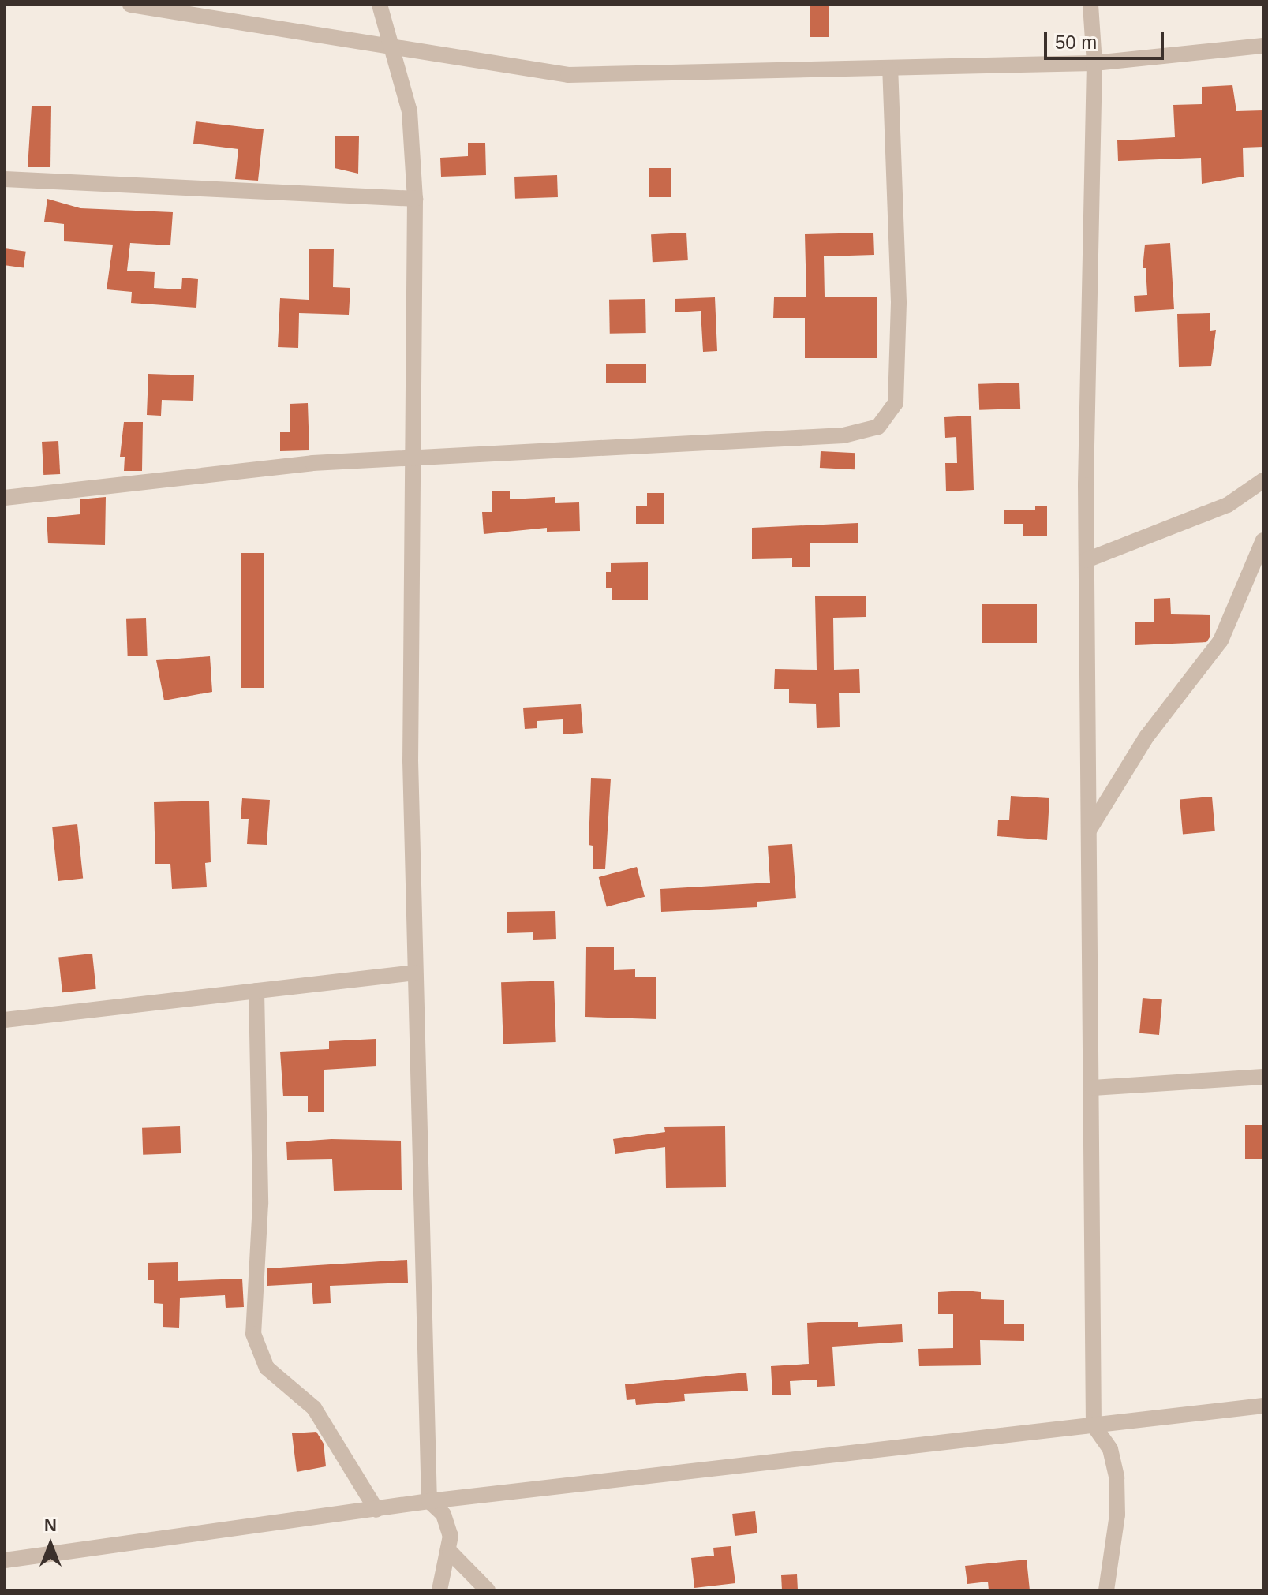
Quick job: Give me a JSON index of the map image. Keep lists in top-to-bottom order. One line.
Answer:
{"scale_bar":"50 m","north":"top"}
